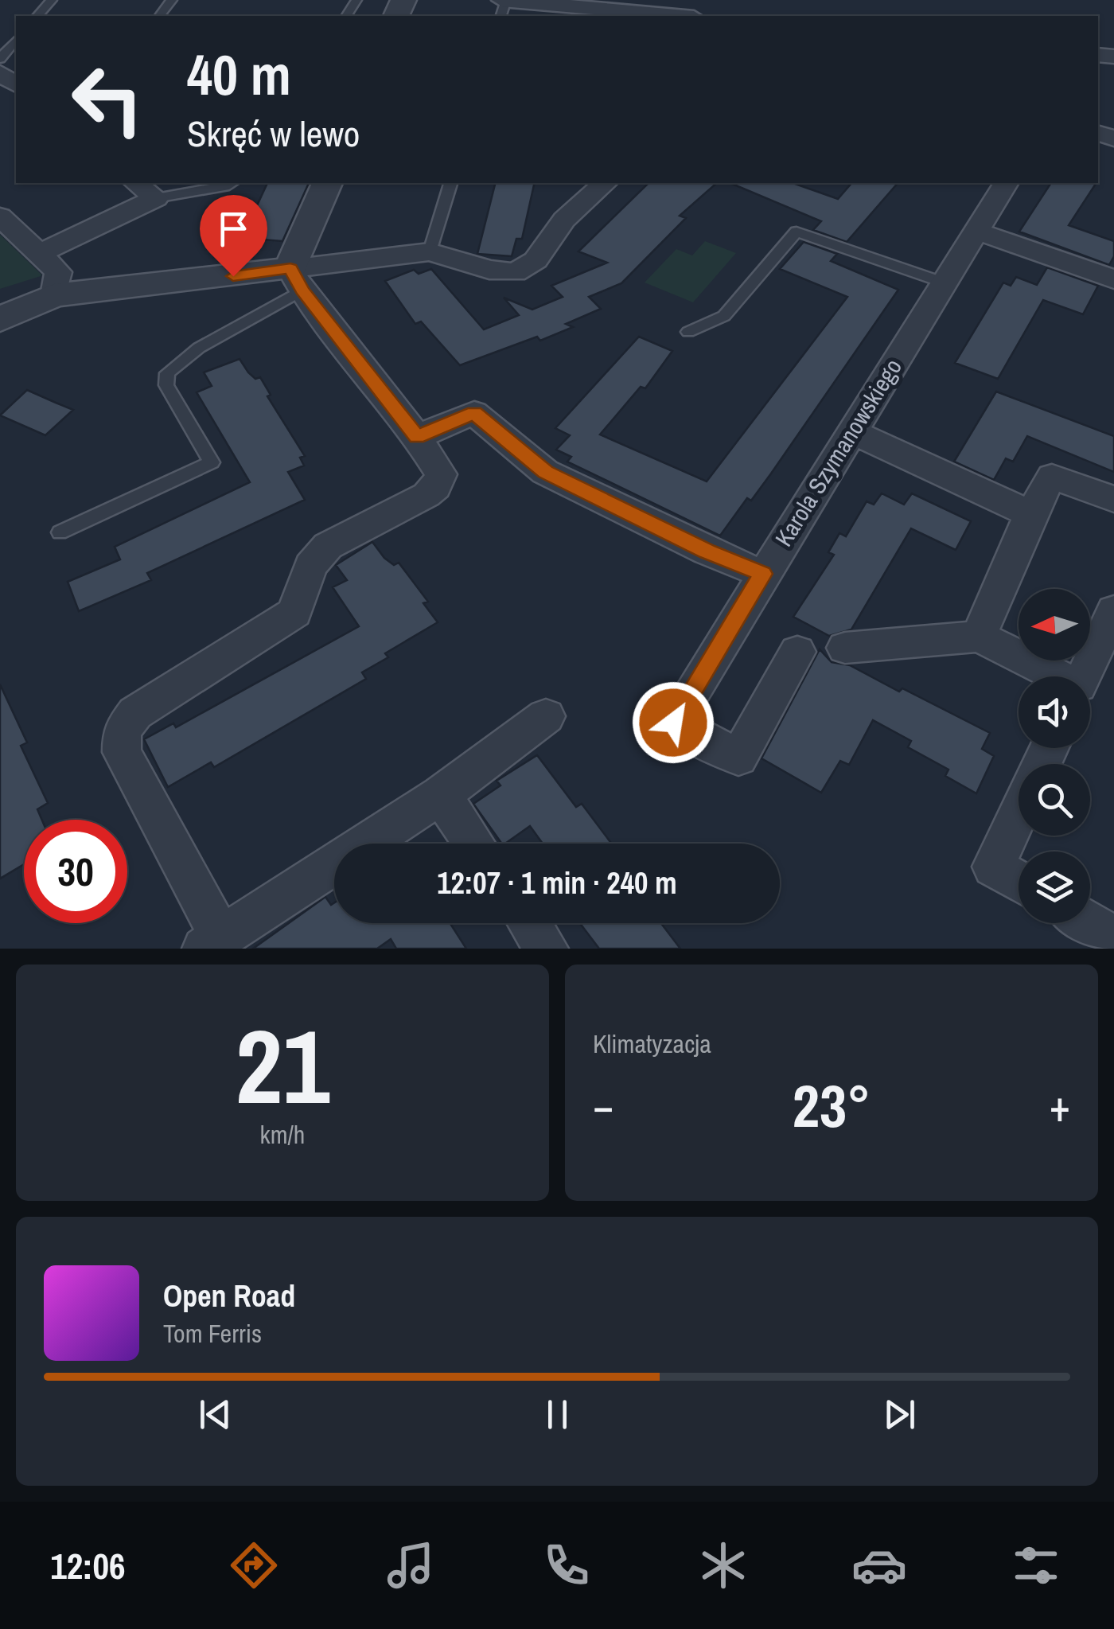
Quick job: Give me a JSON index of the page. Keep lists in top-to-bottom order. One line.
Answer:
{"streets":{"street":["Karola Szymanowskiego"]},"north":"left","page":{"turn":["40 m","Skręć w lewo"],"limit":"30","trip":"12:07 · 1 min · 240 m","tile":[["21","km/h"],"Klimatyzacja"],"heat":["−","23°","+"],"song":["Open Road","Tom Ferris"],"tabs":"12:06"}}
